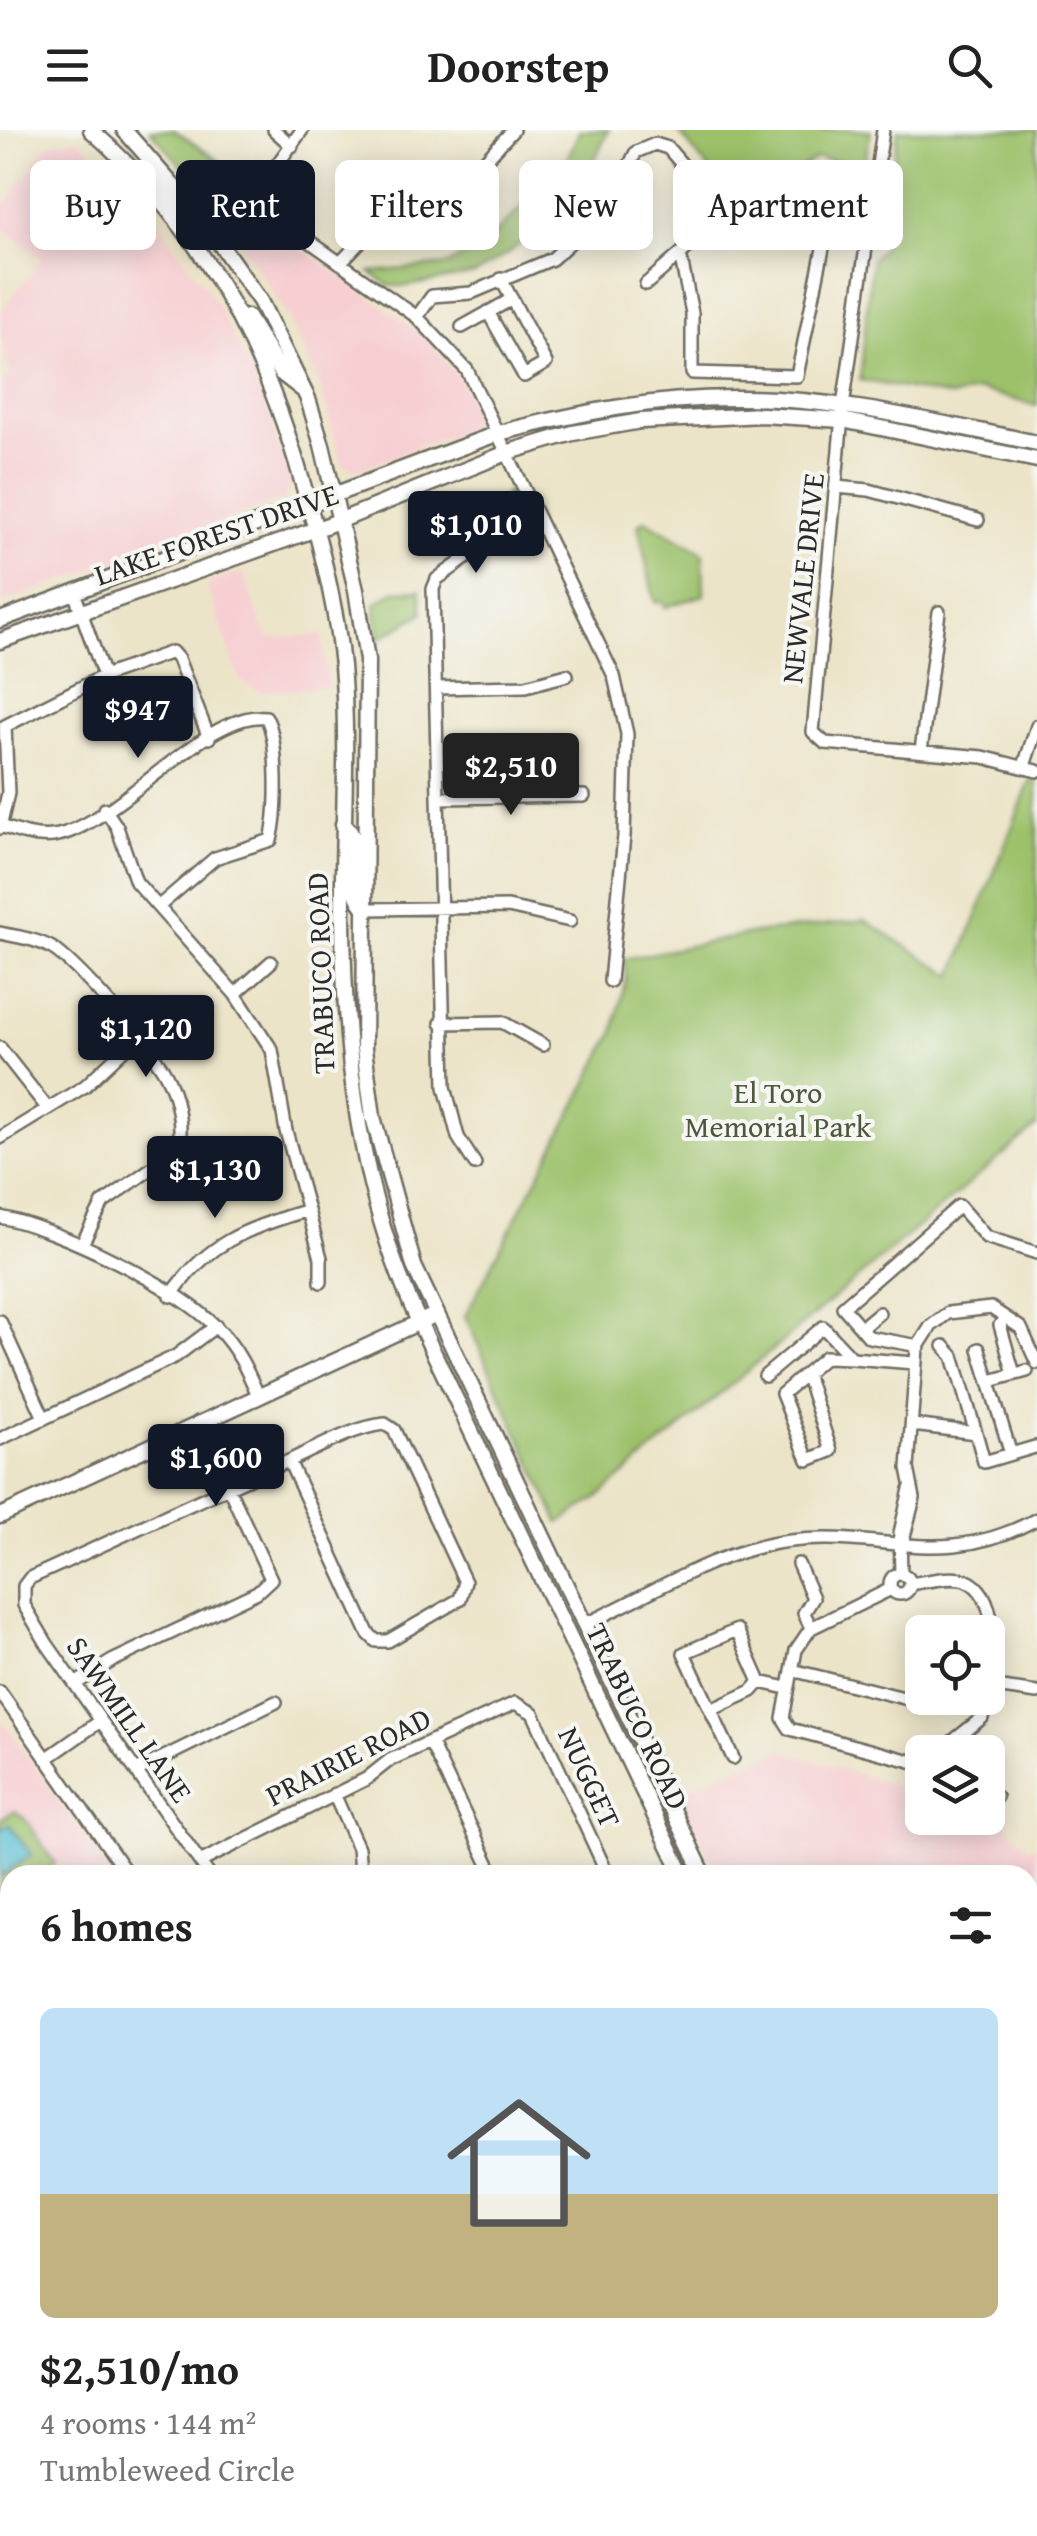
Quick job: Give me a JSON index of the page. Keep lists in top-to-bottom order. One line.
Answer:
{"streets":{"main road":["LAKE FOREST DRIVE","TRABUCO ROAD"],"street":["NEWVALE DRIVE","SAWMILL LANE","PRAIRIE ROAD","NUGGET"]},"crossings":[["LAKE FOREST DRIVE","NEWVALE DRIVE"],["LAKE FOREST DRIVE","TRABUCO ROAD"],["SAWMILL LANE","PRAIRIE ROAD"],["PRAIRIE ROAD","NUGGET"]],"parks":["El Toro Memorial Park"],"page":{"header":"Doorstep","chip":["Buy","Rent","Filters","New","Apartment"],"price":["$1,010","$947","$2,510","$1,120","$1,130","$1,600"],"heading":"6 homes","list":[{"name":"$2,510/mo","note":"4 rooms · 144 m² · Tumbleweed Circle"}]}}
